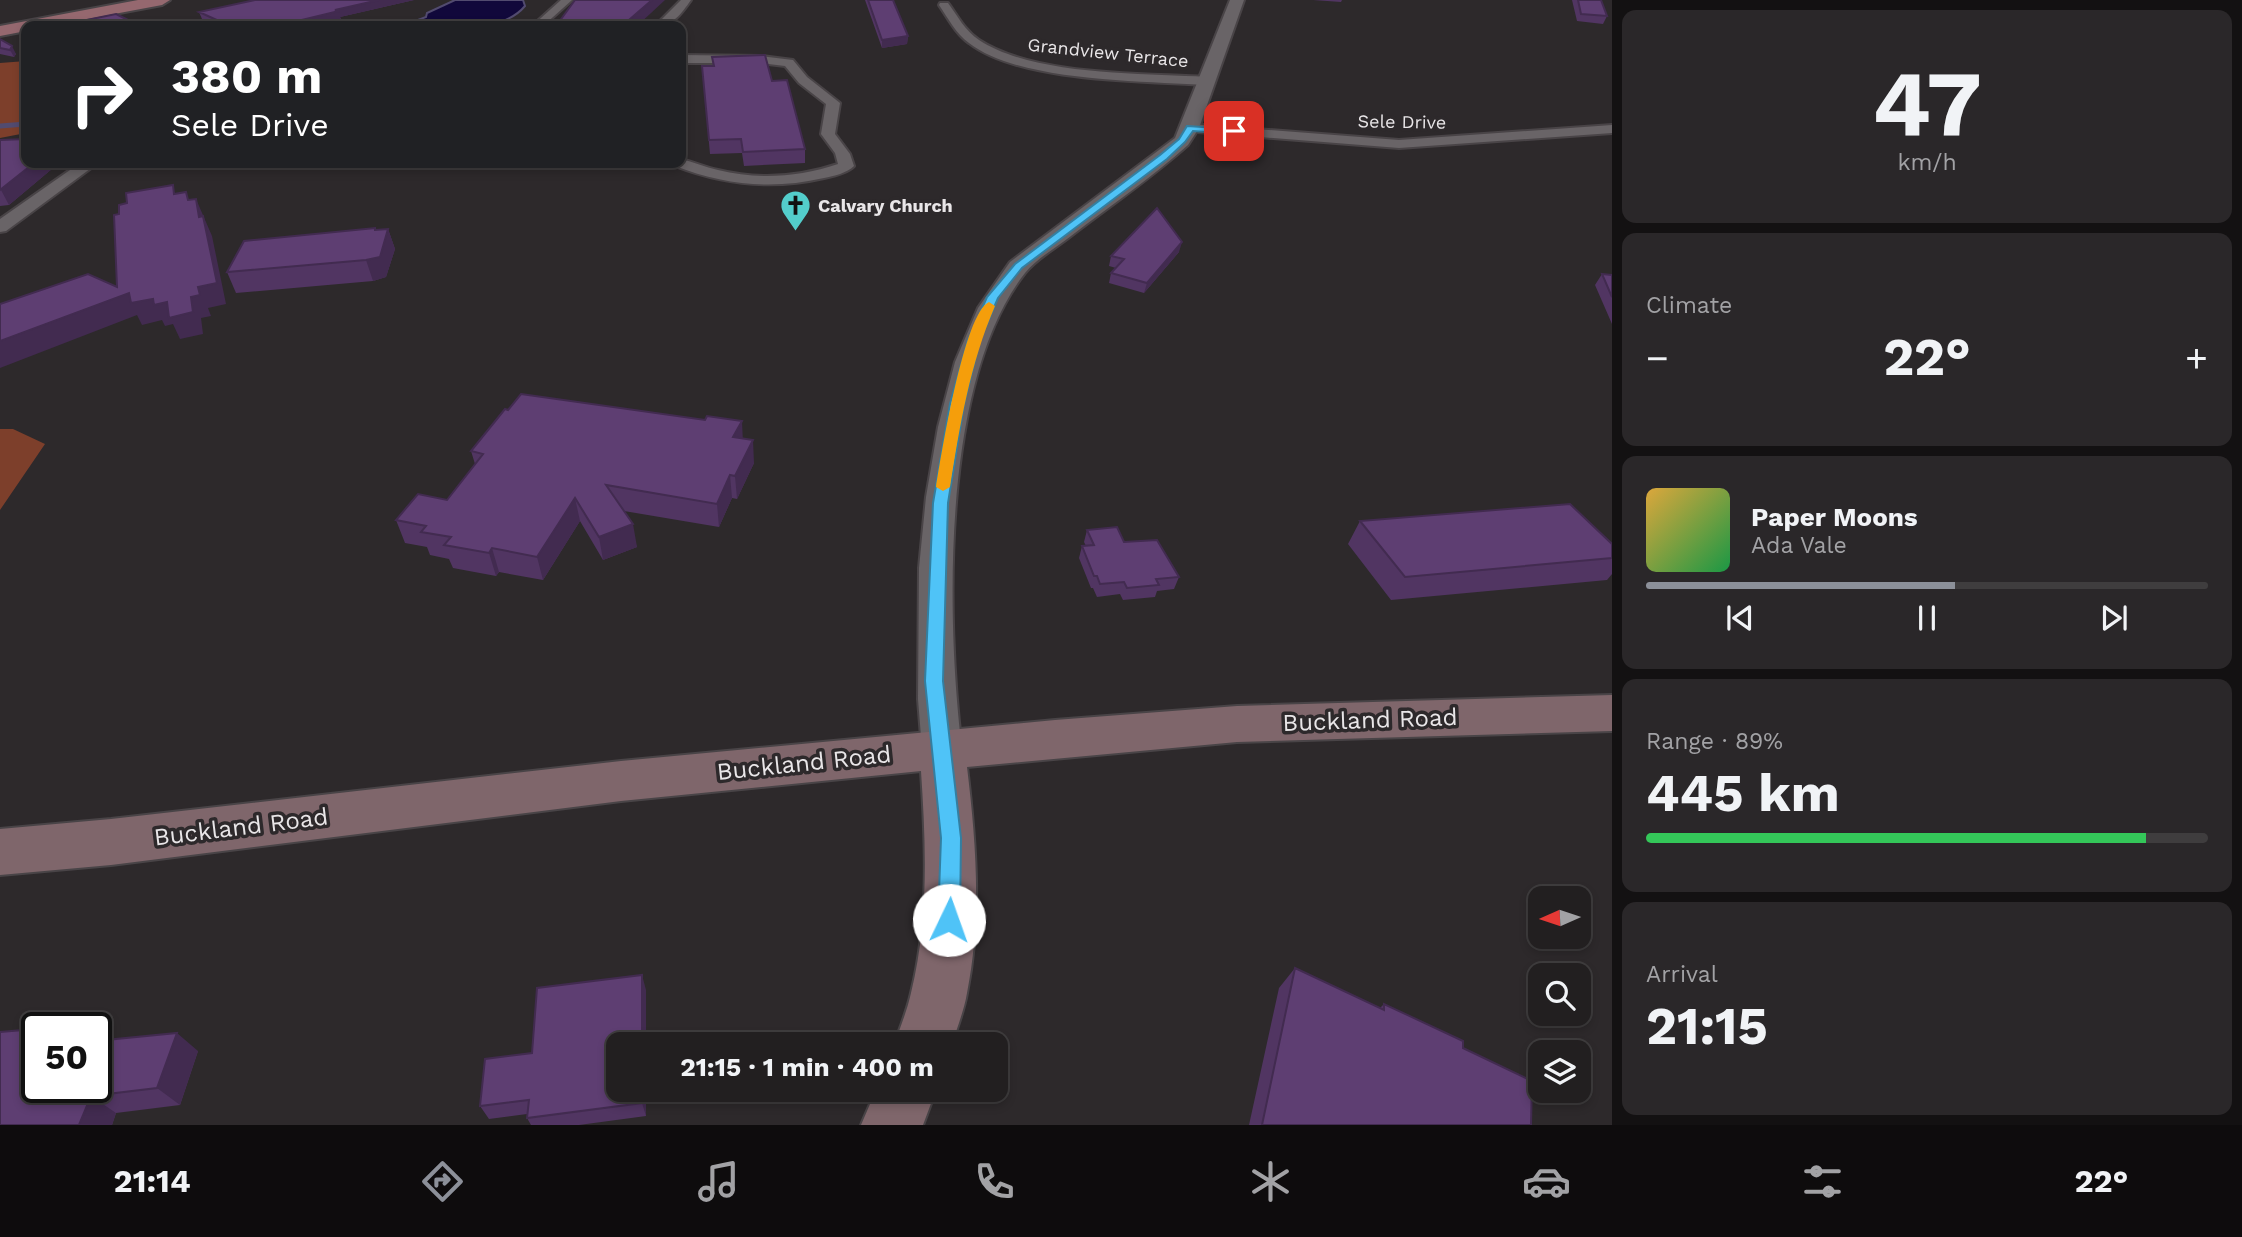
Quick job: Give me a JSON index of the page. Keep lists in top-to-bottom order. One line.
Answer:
{"streets":{"main road":["Buckland Road"],"street":["Grandview Terrace","Sele Drive"]},"places":{"church":["Calvary Church"]},"north":"left","page":{"tile":[["47","km/h"],"Climate",["Range · 89%","445 km"],["Arrival","21:15"]],"turn":["380 m","Sele Drive"],"heat":["−","22°","+"],"song":["Paper Moons","Ada Vale"],"limit":"50","trip":"21:15 · 1 min · 400 m","tabs":["21:14","22°"]}}
